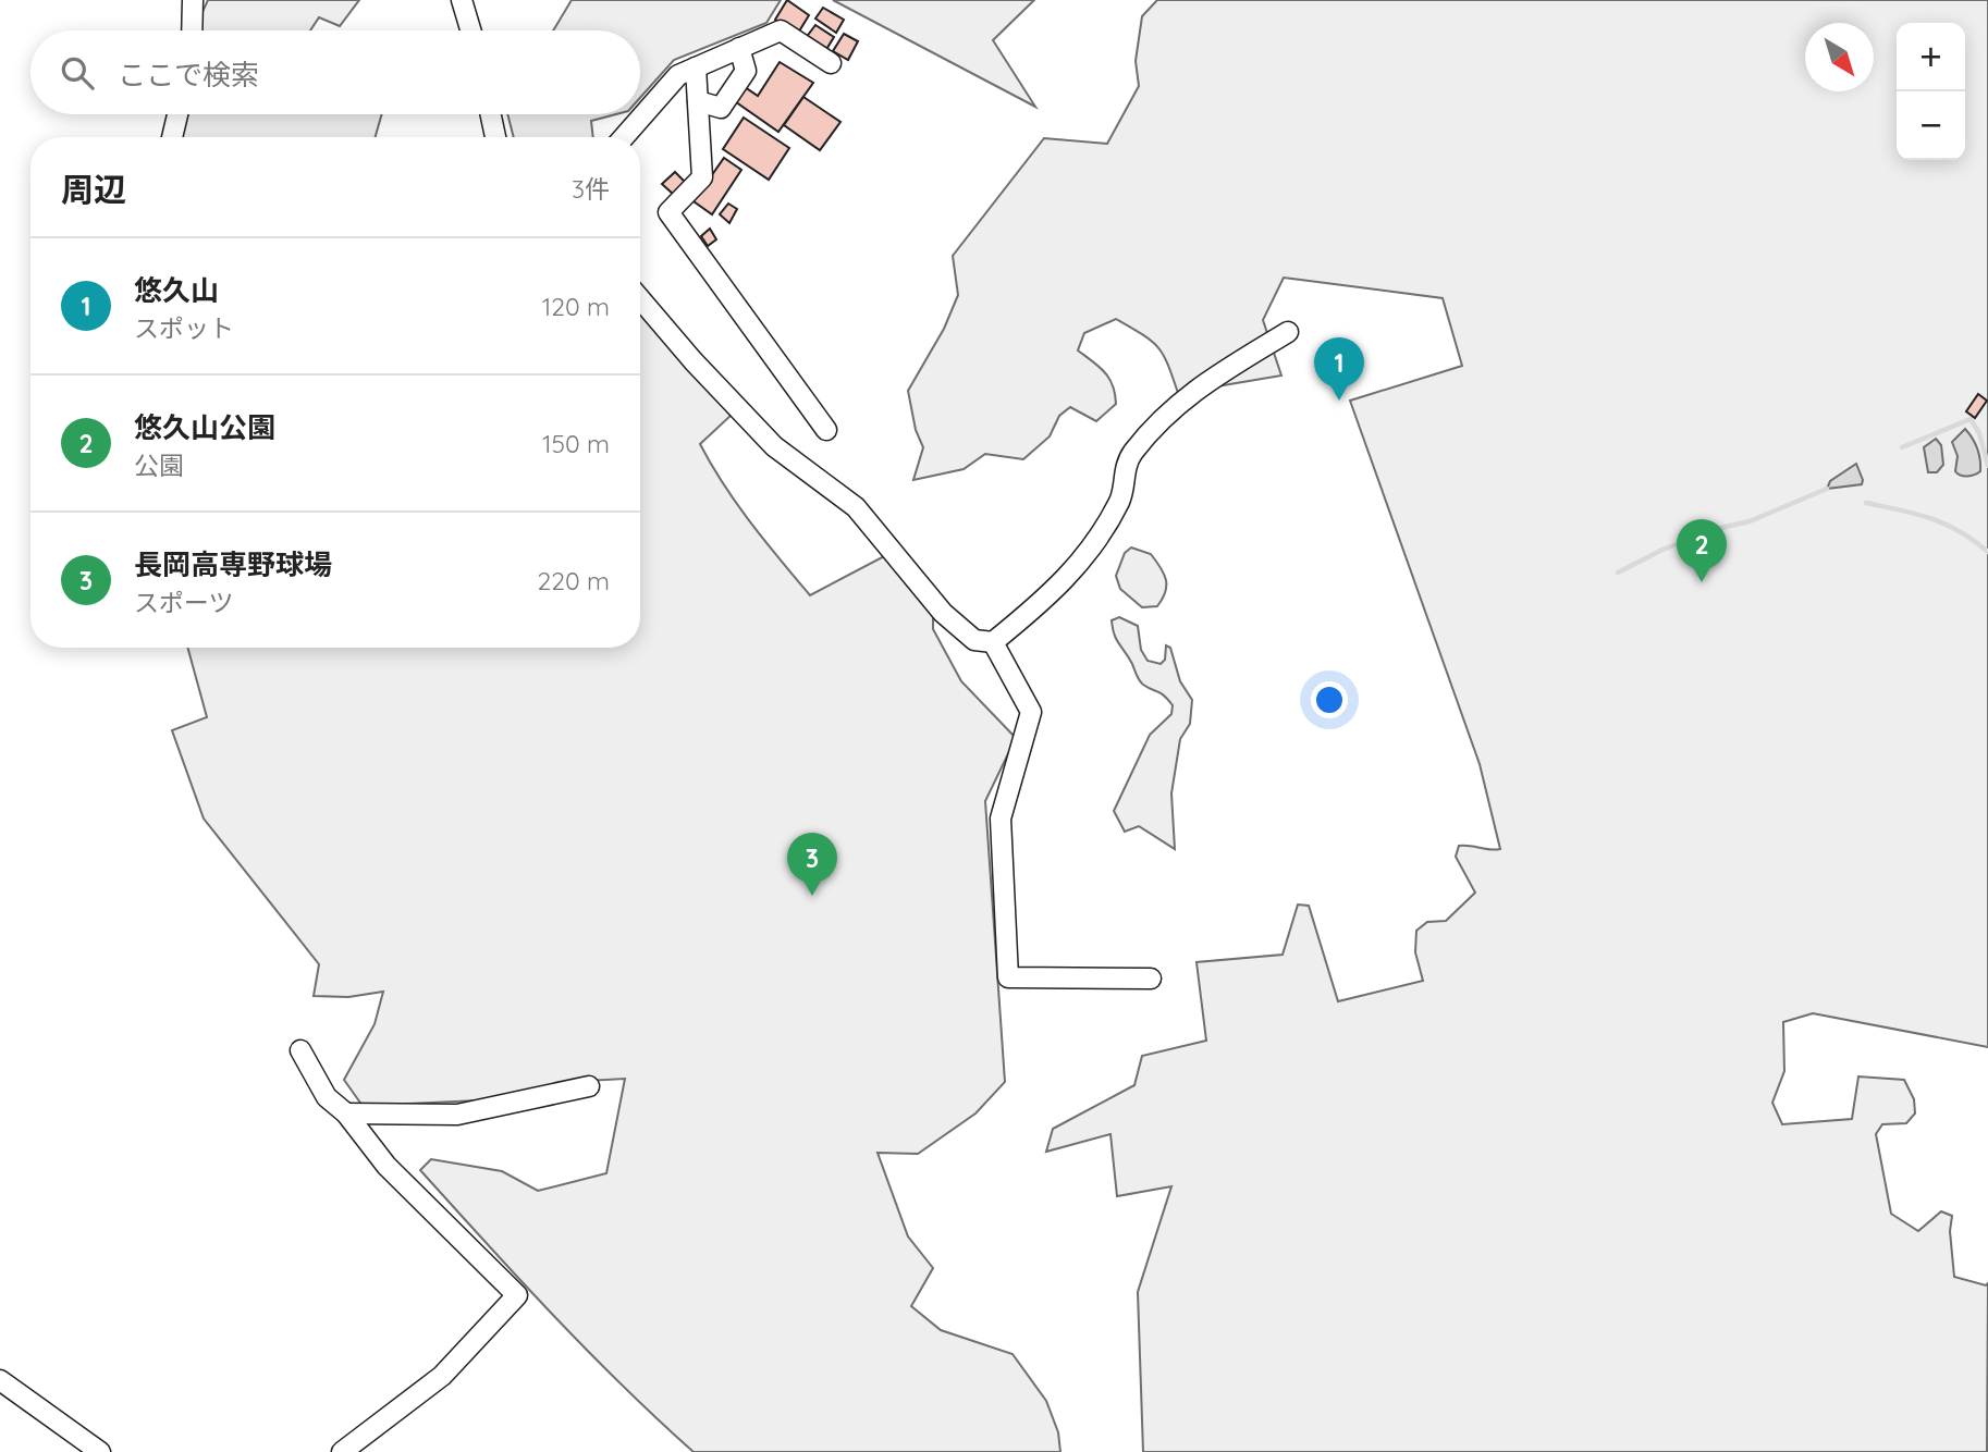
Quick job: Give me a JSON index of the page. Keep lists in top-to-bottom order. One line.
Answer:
{"north":"bottom right","page":{"map_buttons":["+","−"],"search":"ここで検索","heading":["周辺","3件"],"list":[{"mark":"1","name":"悠久山","note":"スポット","value":"120 m"},{"mark":"2","name":"悠久山公園","note":"公園","value":"150 m"},{"mark":"3","name":"長岡高専野球場","note":"スポーツ","value":"220 m"}],"pins":["1","2","3"]}}
